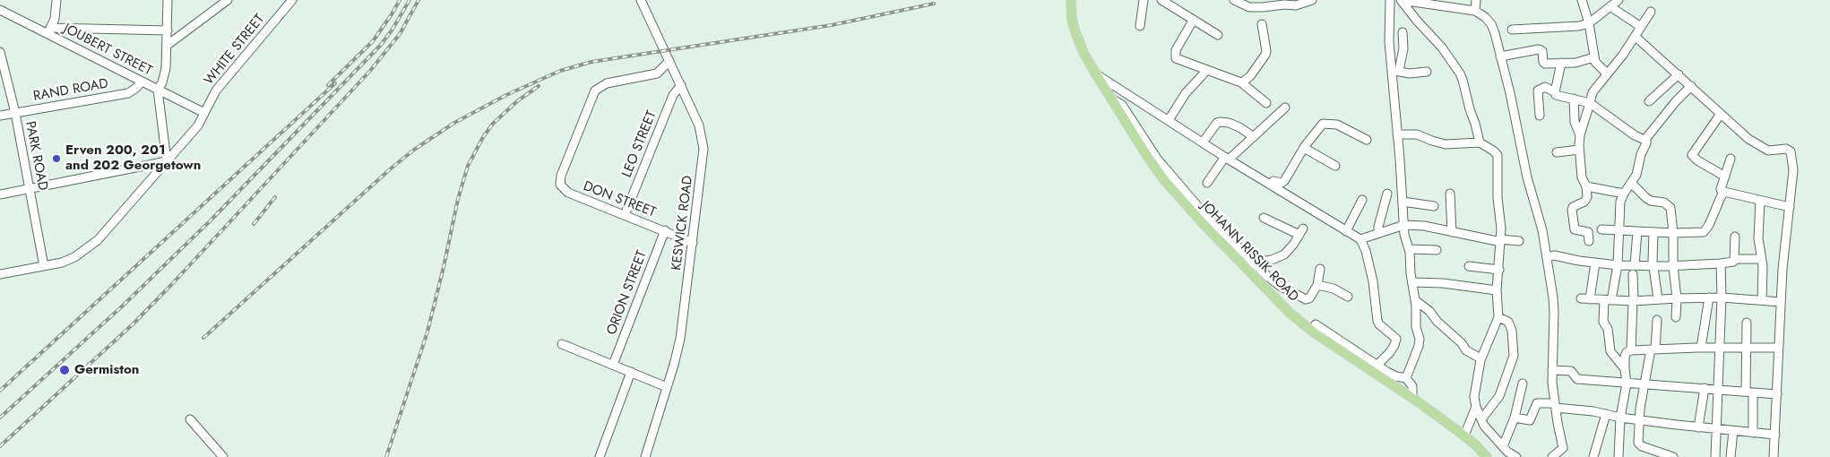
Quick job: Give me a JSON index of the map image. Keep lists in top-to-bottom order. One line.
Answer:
{"streets":{"main road":["JOHANN RISSIK ROAD"],"street":["JOUBERT STREET","WHITE STREET","RAND ROAD","LEO STREET","PARK ROAD","DON STREET","KESWICK ROAD","ORION STREET"]},"crossings":[["JOUBERT STREET","WHITE STREET"],["JOUBERT STREET","RAND ROAD"],["WHITE STREET","PARK ROAD"],["RAND ROAD","PARK ROAD"],["LEO STREET","DON STREET"],["LEO STREET","KESWICK ROAD"],["DON STREET","KESWICK ROAD"],["DON STREET","ORION STREET"]],"places":["Erven 200, 201 and 202 Georgetown","Germiston"]}
